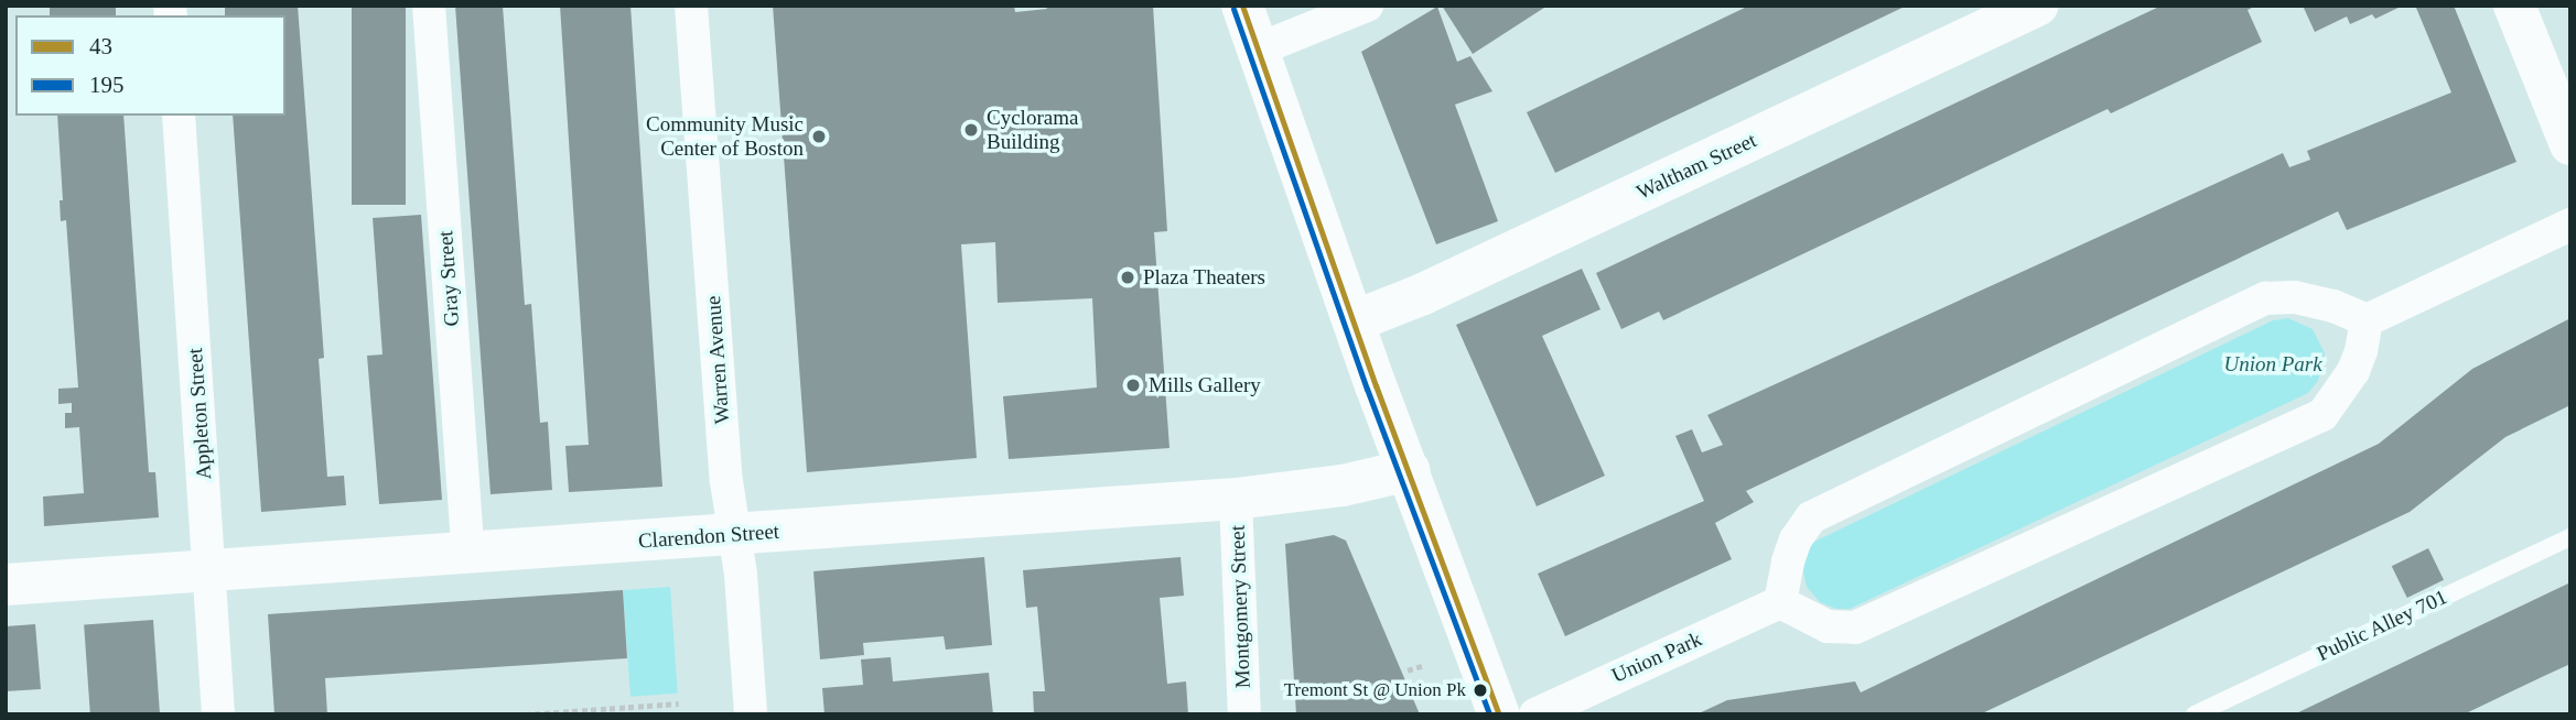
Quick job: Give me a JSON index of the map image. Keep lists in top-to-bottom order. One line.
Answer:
{"streets":{"main road":["Waltham Street","Clarendon Street"],"street":["Gray Street","Warren Avenue","Appleton Street","Montgomery Street","Union Park"],"lane":["Public Alley 701"]},"crossings":[["Gray Street","Clarendon Street"],["Warren Avenue","Clarendon Street"],["Appleton Street","Clarendon Street"],["Clarendon Street","Montgomery Street"]],"parks":["Union Park"],"places":["Cyclorama Building","Community Music Center of Boston","Plaza Theaters","Mills Gallery","Tremont St @ Union Pk"],"lines":["transit line 43","transit line 195"],"legend":["43","195"]}
